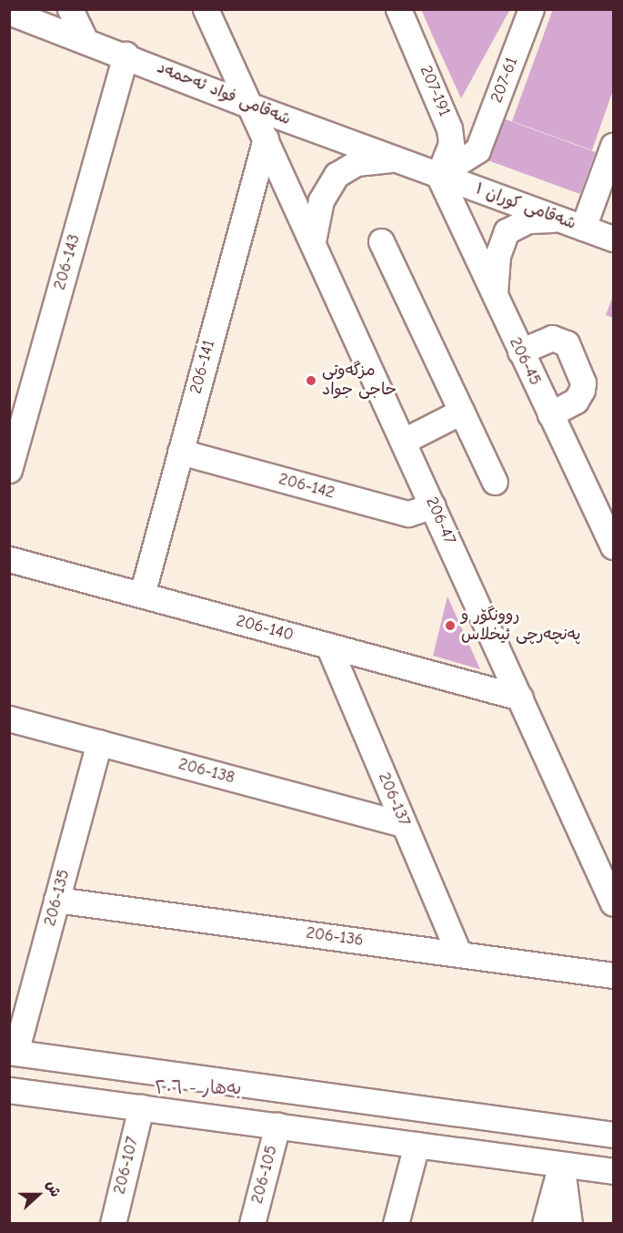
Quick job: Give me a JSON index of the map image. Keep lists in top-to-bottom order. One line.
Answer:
{"streets":{"street":["207-61","207-191","شەقامی فواد ئەحمەد","شەقامی کوران ١","206-143","206-45","206-141","206-142","206-47","206-140","206-138","206-137","206-135","206-136","206-107","206-105"]},"crossings":[["207-61","207-191"],["207-61","شەقامی فواد ئەحمەد"],["207-61","شەقامی کوران ١"],["207-61","206-45"],["207-191","شەقامی فواد ئەحمەد"],["207-191","شەقامی کوران ١"],["207-191","206-45"],["شەقامی فواد ئەحمەد","شەقامی کوران ١"],["شەقامی فواد ئەحمەد","206-143"],["شەقامی فواد ئەحمەد","206-45"],["شەقامی فواد ئەحمەد","206-47"],["شەقامی کوران ١","206-45"],["206-141","206-142"],["206-141","206-47"],["206-141","206-140"],["206-142","206-47"],["206-47","206-140"],["206-140","206-137"],["206-138","206-137"],["206-138","206-135"],["206-137","206-136"],["206-135","206-136"]],"districts":["بەهار - ٢٠٦"],"places":["مزگەوتی حاجی جواد","روونگۆر و په‌نچه‌رچی ئیخلاس"],"north":"right"}
